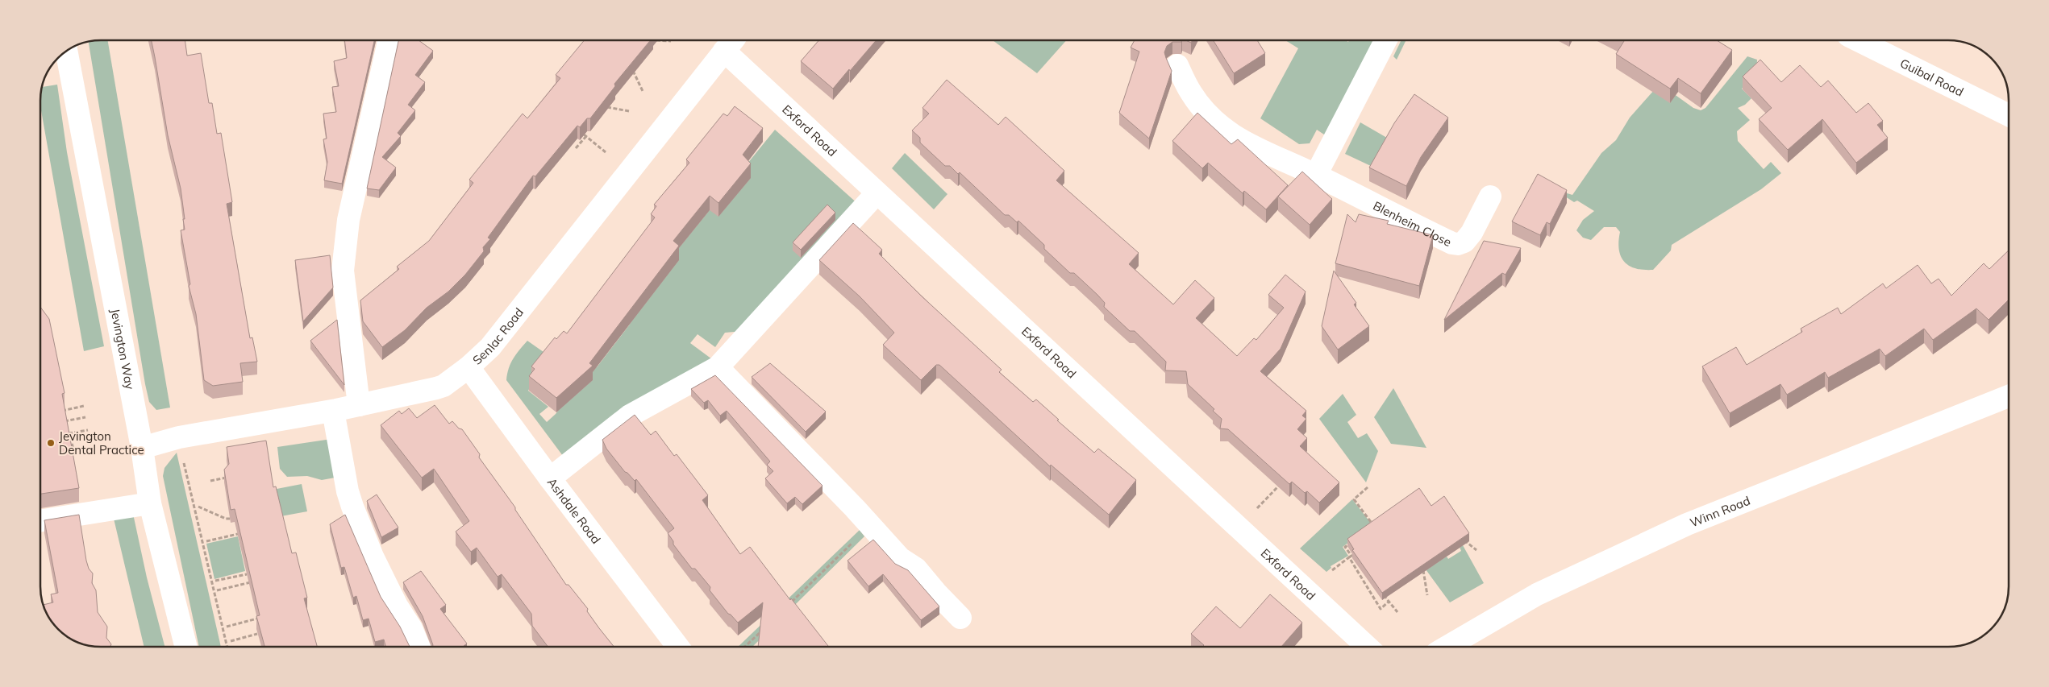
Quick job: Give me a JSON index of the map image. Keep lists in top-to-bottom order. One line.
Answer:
{"streets":{"street":["Guibal Road","Exford Road","Blenheim Close","Senlac Road","Jevington Way","Ashdale Road","Winn Road"]},"crossings":[["Exford Road","Senlac Road"],["Senlac Road","Jevington Way"],["Senlac Road","Ashdale Road"]],"places":["Jevington Dental Practice"]}
